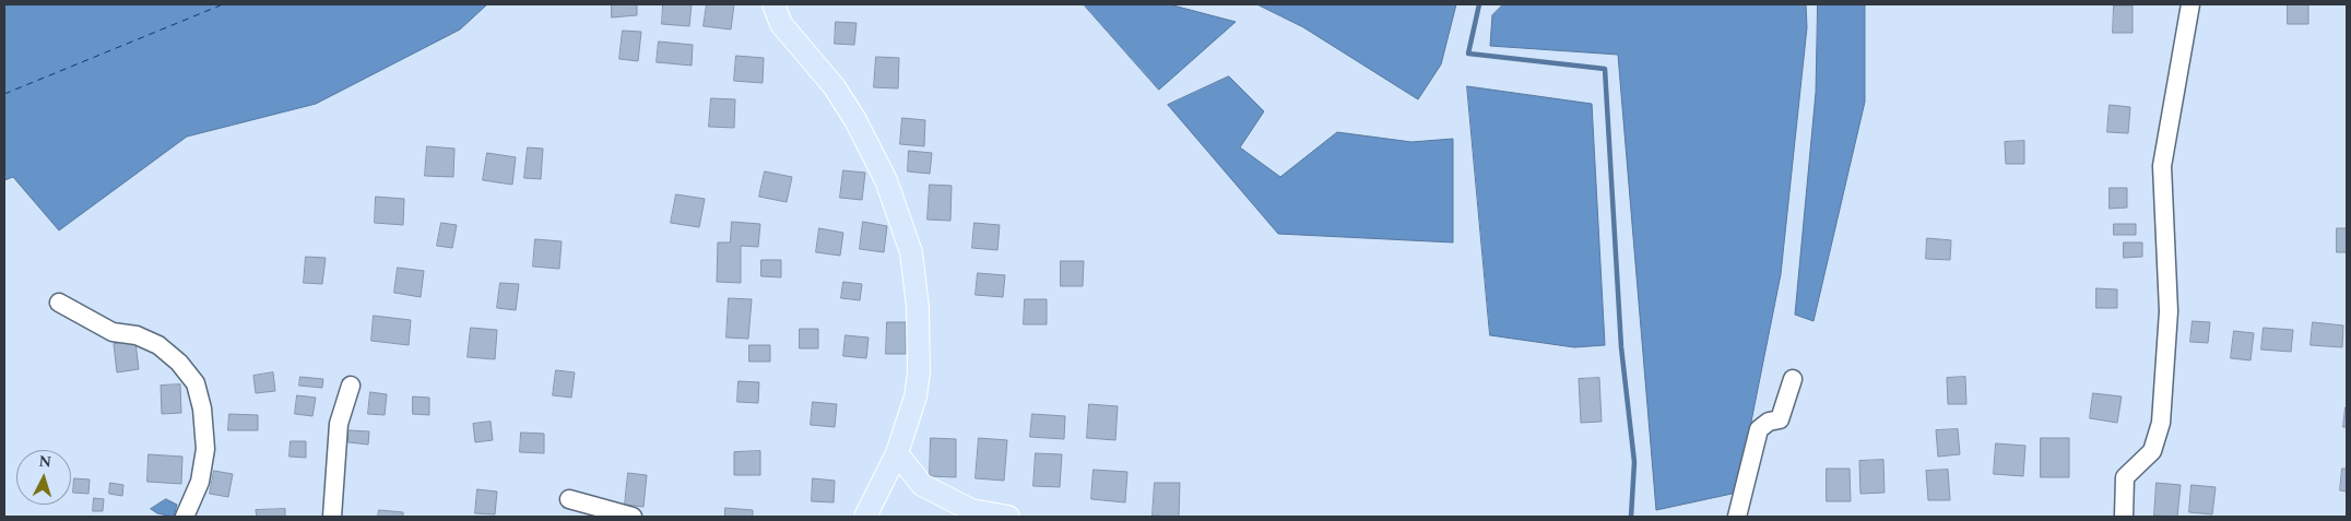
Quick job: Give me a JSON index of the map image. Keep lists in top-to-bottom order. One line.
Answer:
{"north":"top"}
